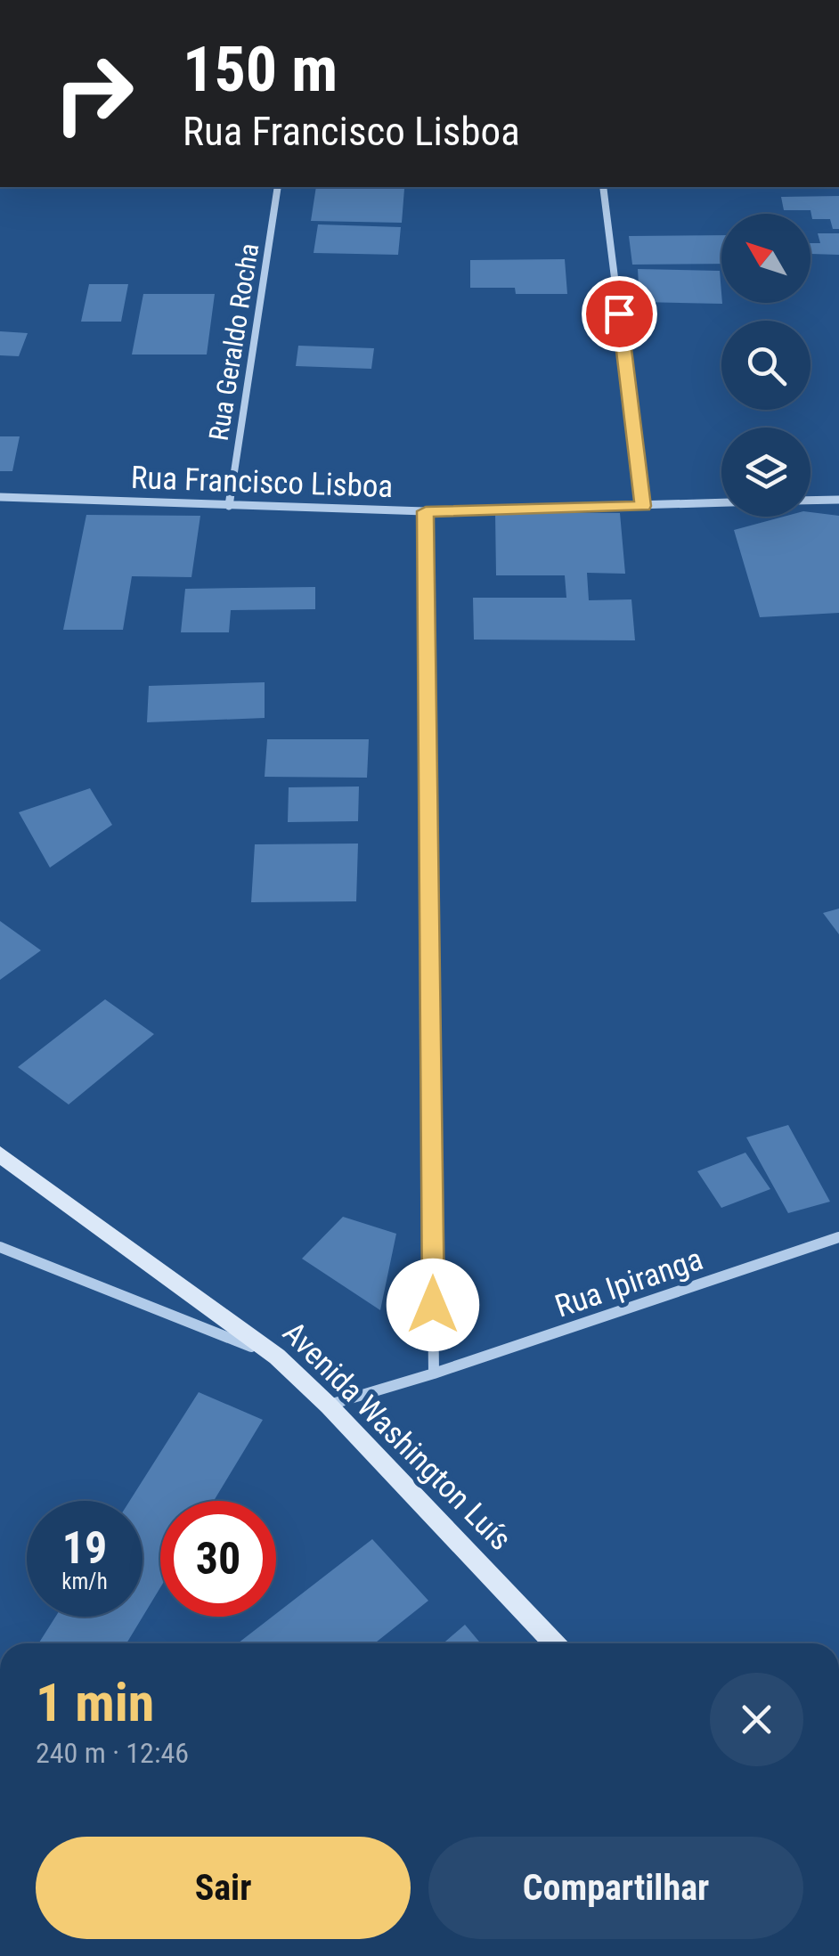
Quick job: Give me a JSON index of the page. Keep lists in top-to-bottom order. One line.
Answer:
{"streets":{"main road":["Avenida Washington Luís"],"street":["Rua Geraldo Rocha","Rua Francisco Lisboa","Rua Ipiranga"]},"crossings":[["Rua Geraldo Rocha","Rua Francisco Lisboa"],["Rua Ipiranga","Avenida Washington Luís"]],"north":"top left","page":{"turn":["150 m","Rua Francisco Lisboa"],"speed":"19 km/h","limit":"30","heading":["1 min","240 m · 12:46"],"buttons":["Sair","Compartilhar"]}}
